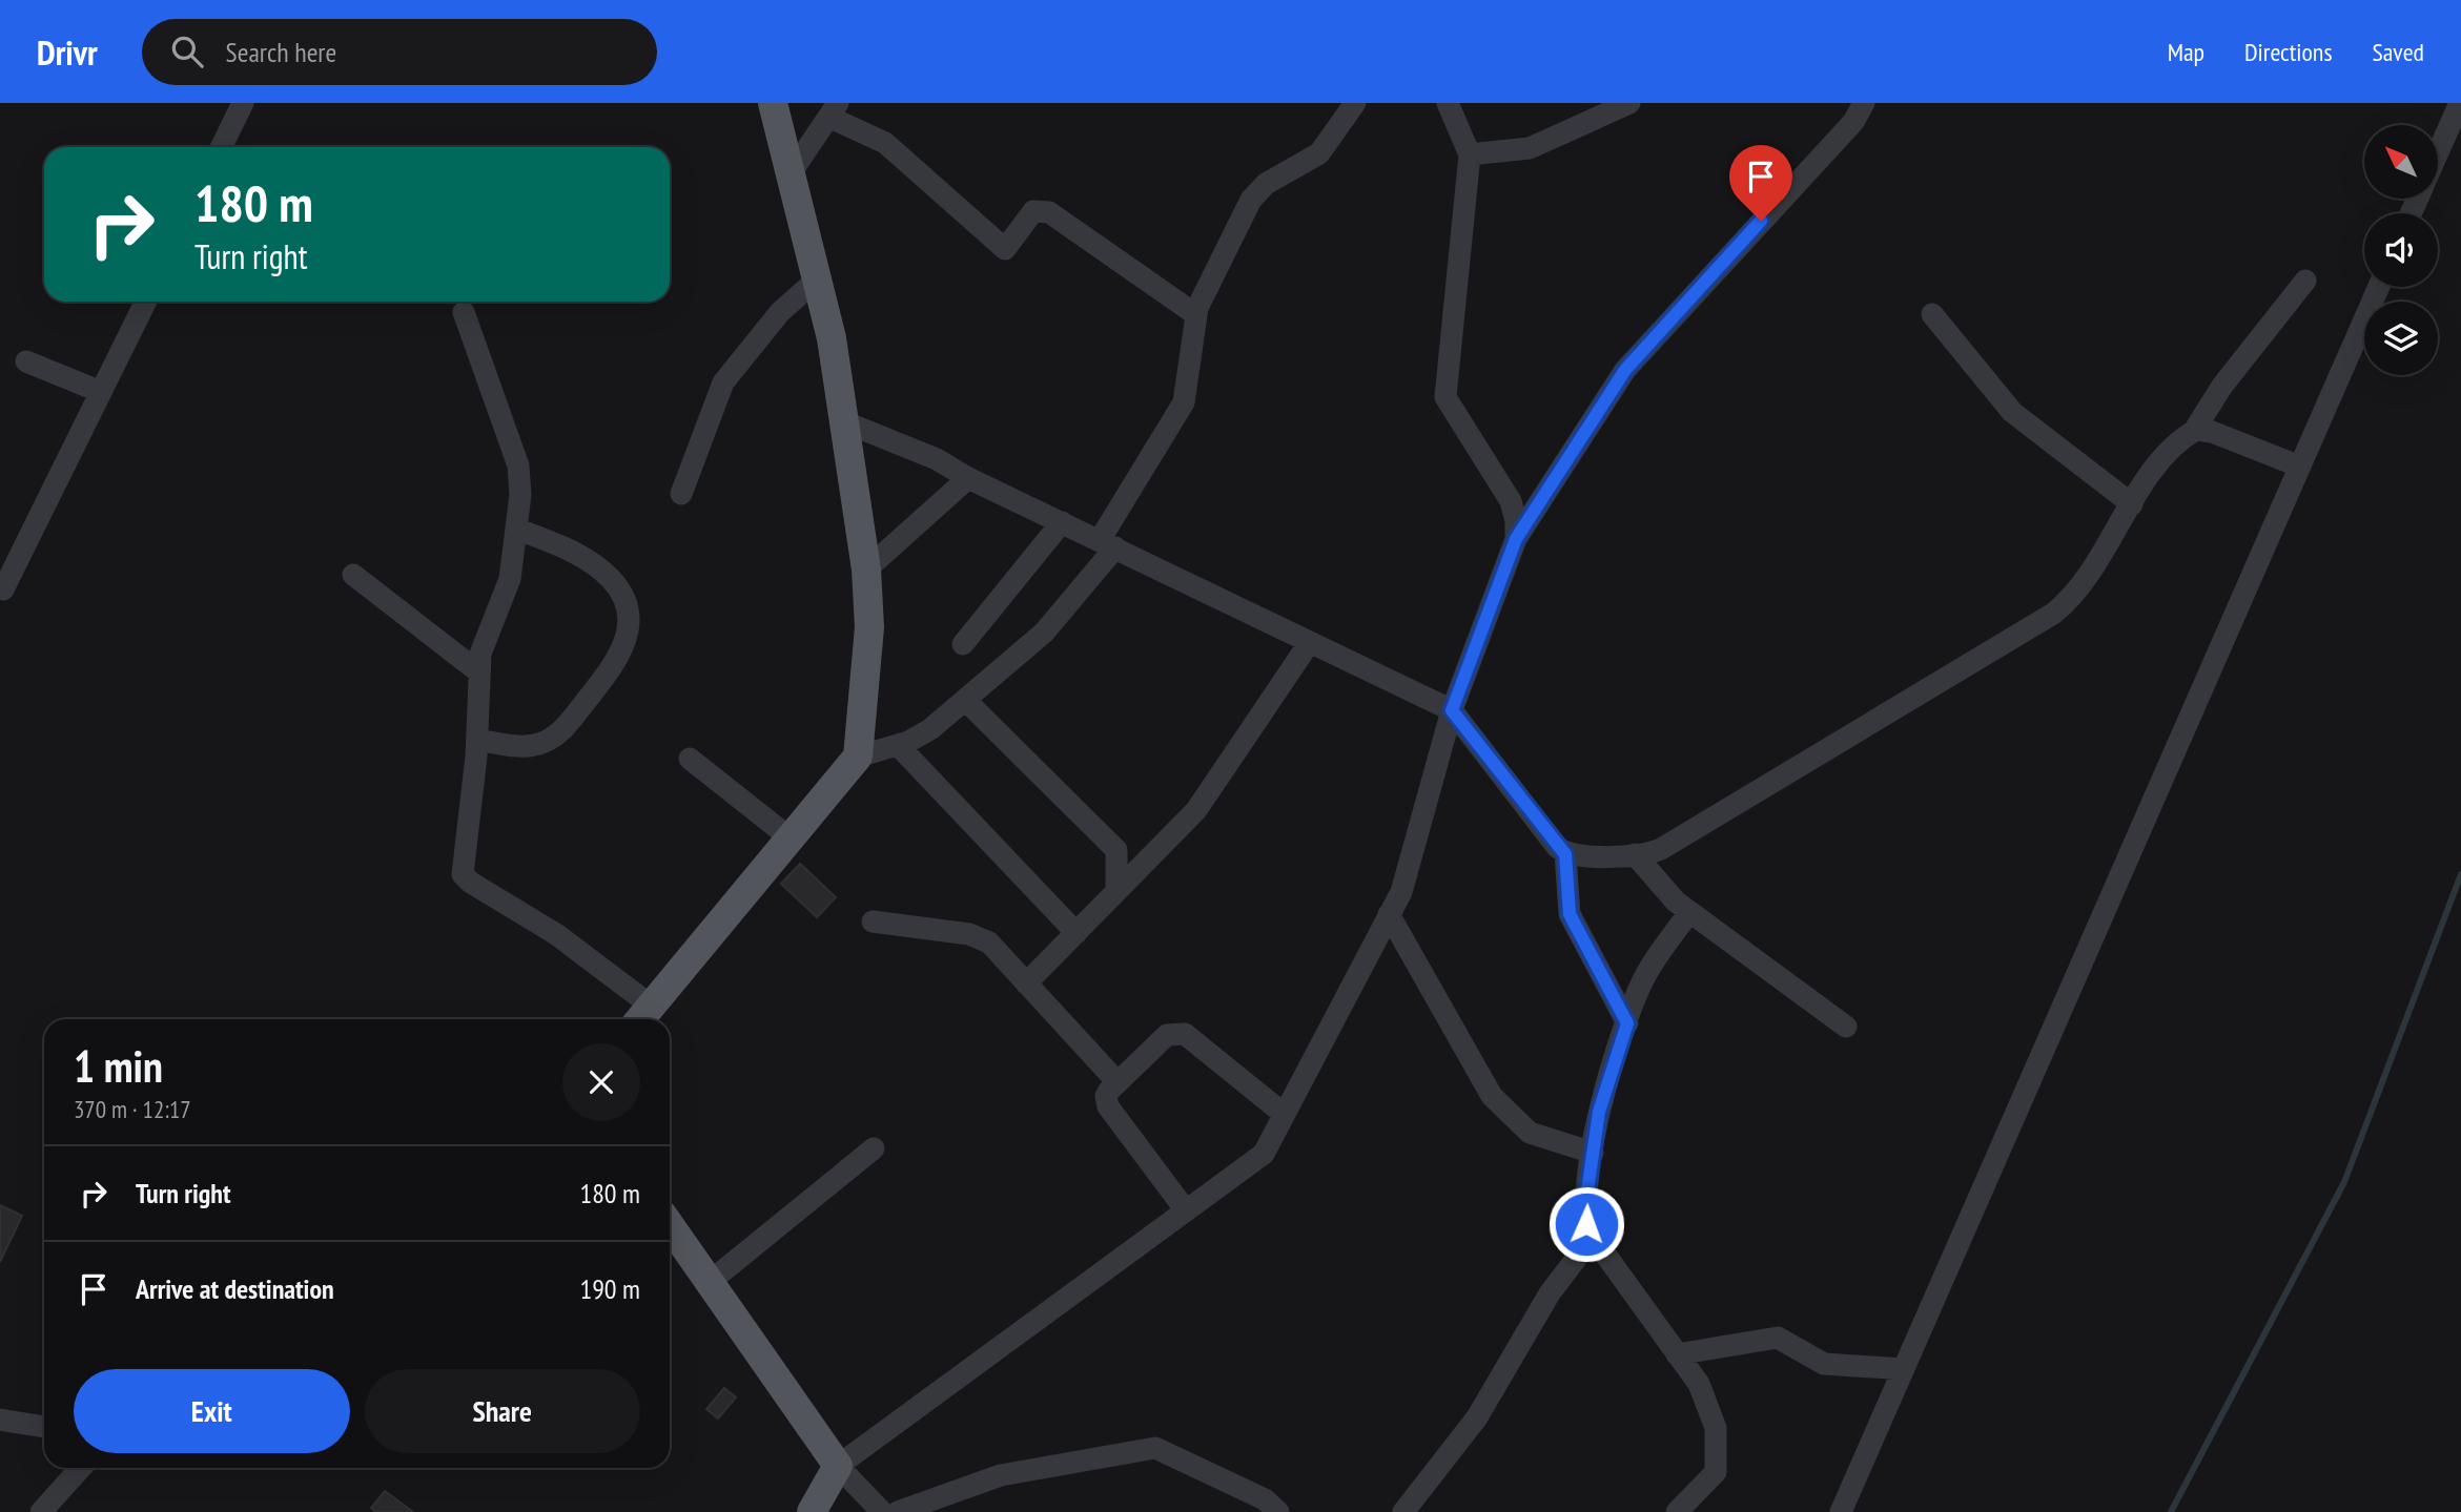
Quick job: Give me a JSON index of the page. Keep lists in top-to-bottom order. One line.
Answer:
{"north":"top left","page":{"header":"Drivr","search":"Search here","nav":["Map","Directions","Saved"],"turn":["180 m","Turn right"],"heading":["1 min","370 m · 12:17"],"list":[{"name":"Turn right","value":"180 m"},{"name":"Arrive at destination","value":"190 m"}],"buttons":["Exit","Share"]}}
